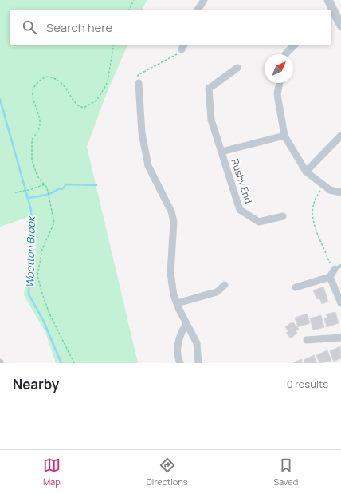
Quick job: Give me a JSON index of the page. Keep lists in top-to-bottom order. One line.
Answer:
{"streets":{"street":["Rushy End"]},"water":["Wootton Brook"],"north":"top right","page":{"search":"Search here","heading":["Nearby","0 results"],"nav":["Map","Directions","Saved"]}}
